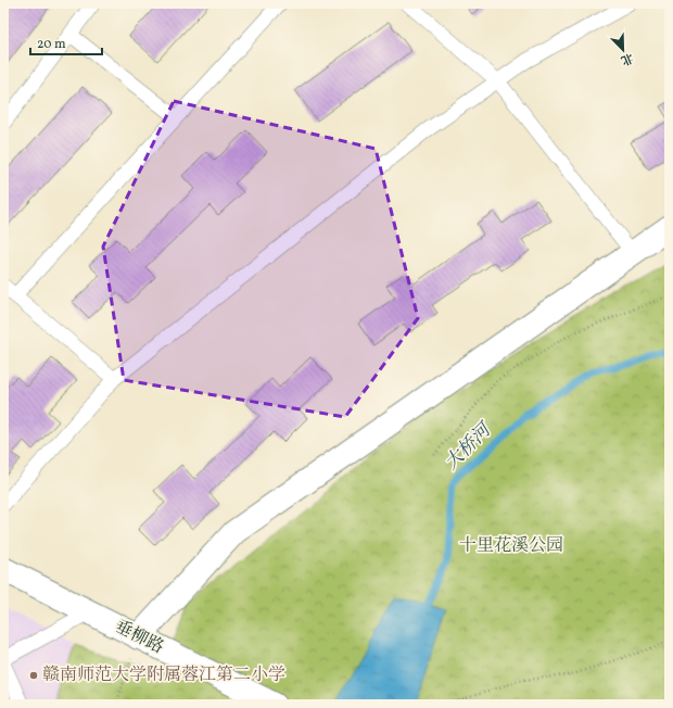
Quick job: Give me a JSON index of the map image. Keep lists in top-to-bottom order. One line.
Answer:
{"streets":{"street":["垂柳路"]},"water":["大桥河"],"parks":["十里花溪公园"],"places":["赣南师范大学附属蓉江第二小学"],"scale_bar":"20 m","north":"bottom right"}
